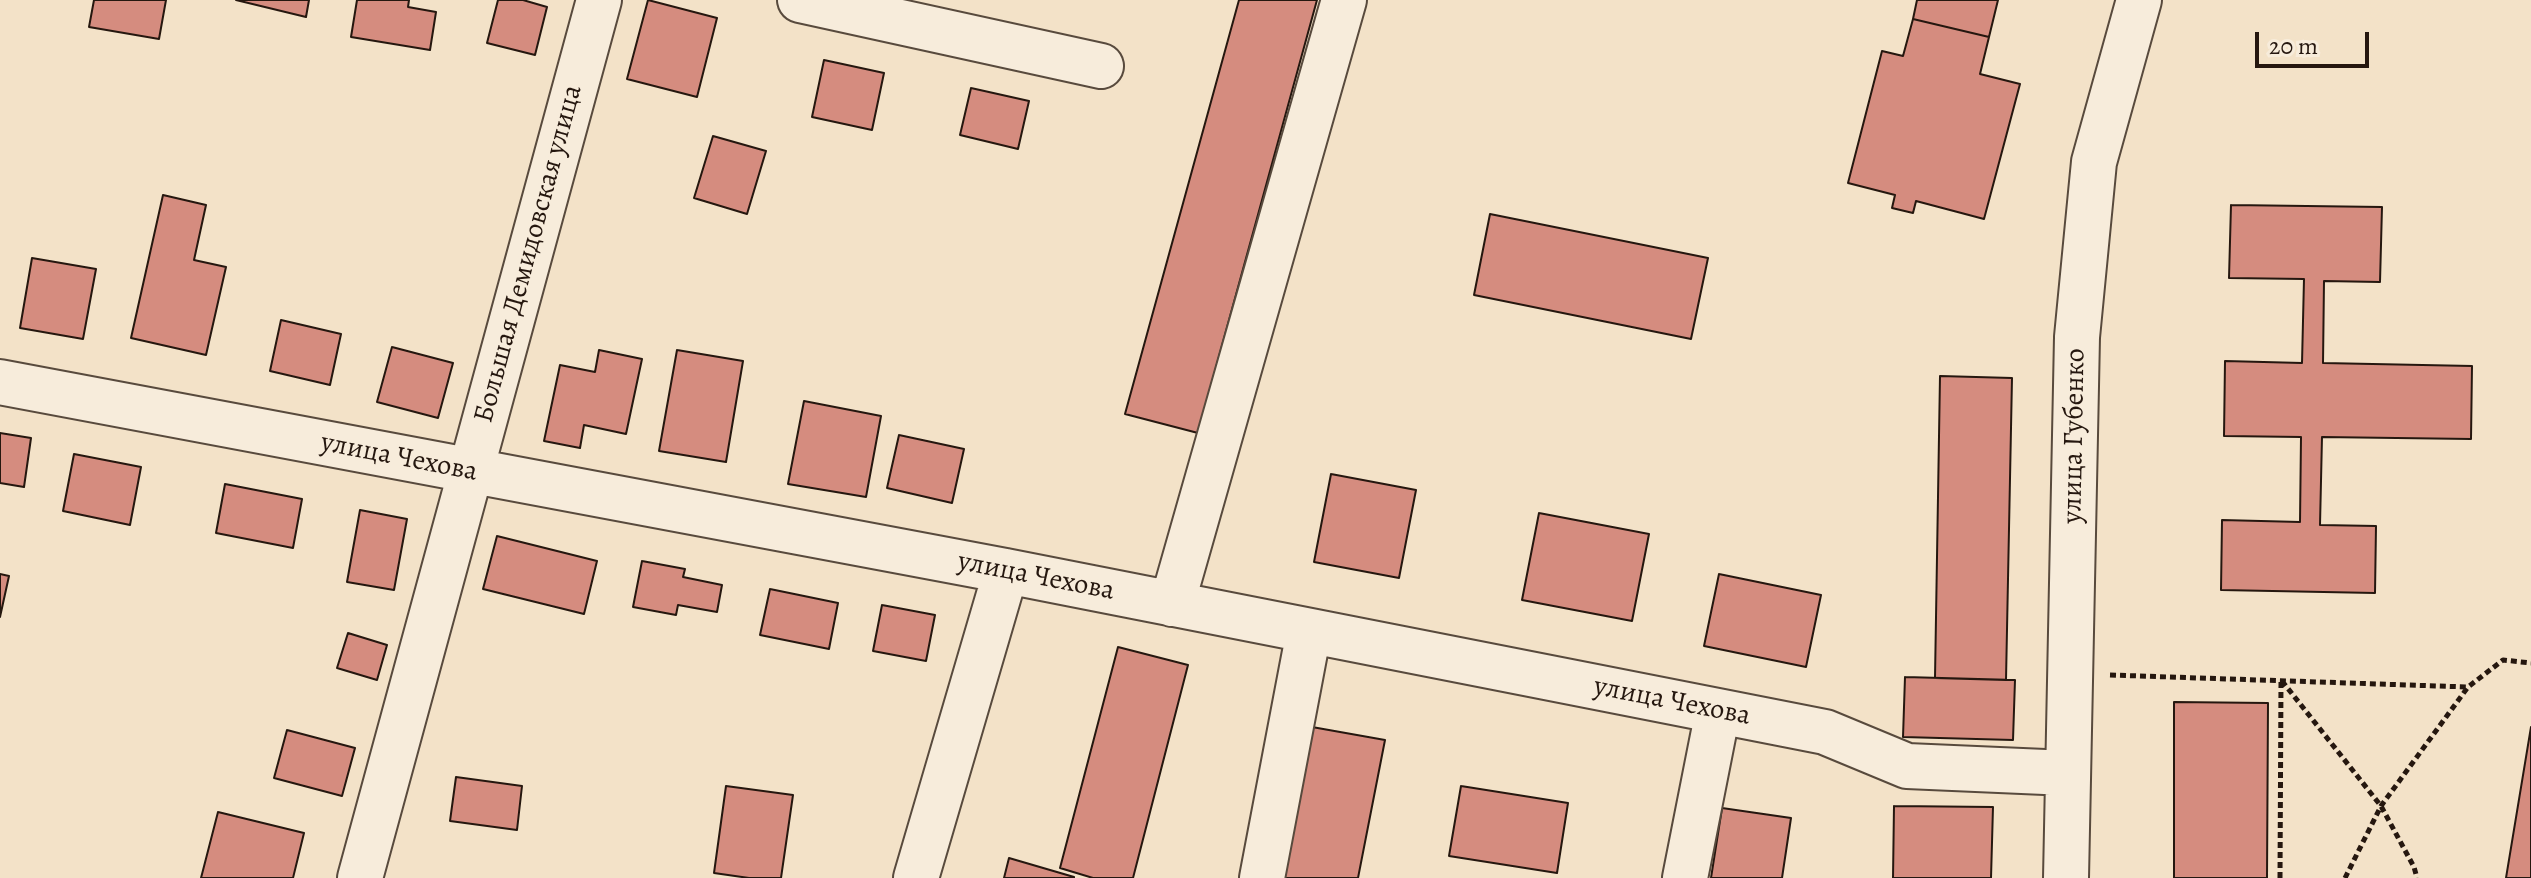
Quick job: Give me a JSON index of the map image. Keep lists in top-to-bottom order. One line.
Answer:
{"streets":{"street":["Большая Демидовская улица","улица Губенко","улица Чехова"]},"crossings":[["Большая Демидовская улица","улица Чехова"],["улица Губенко","улица Чехова"]],"scale_bar":"20 m"}
